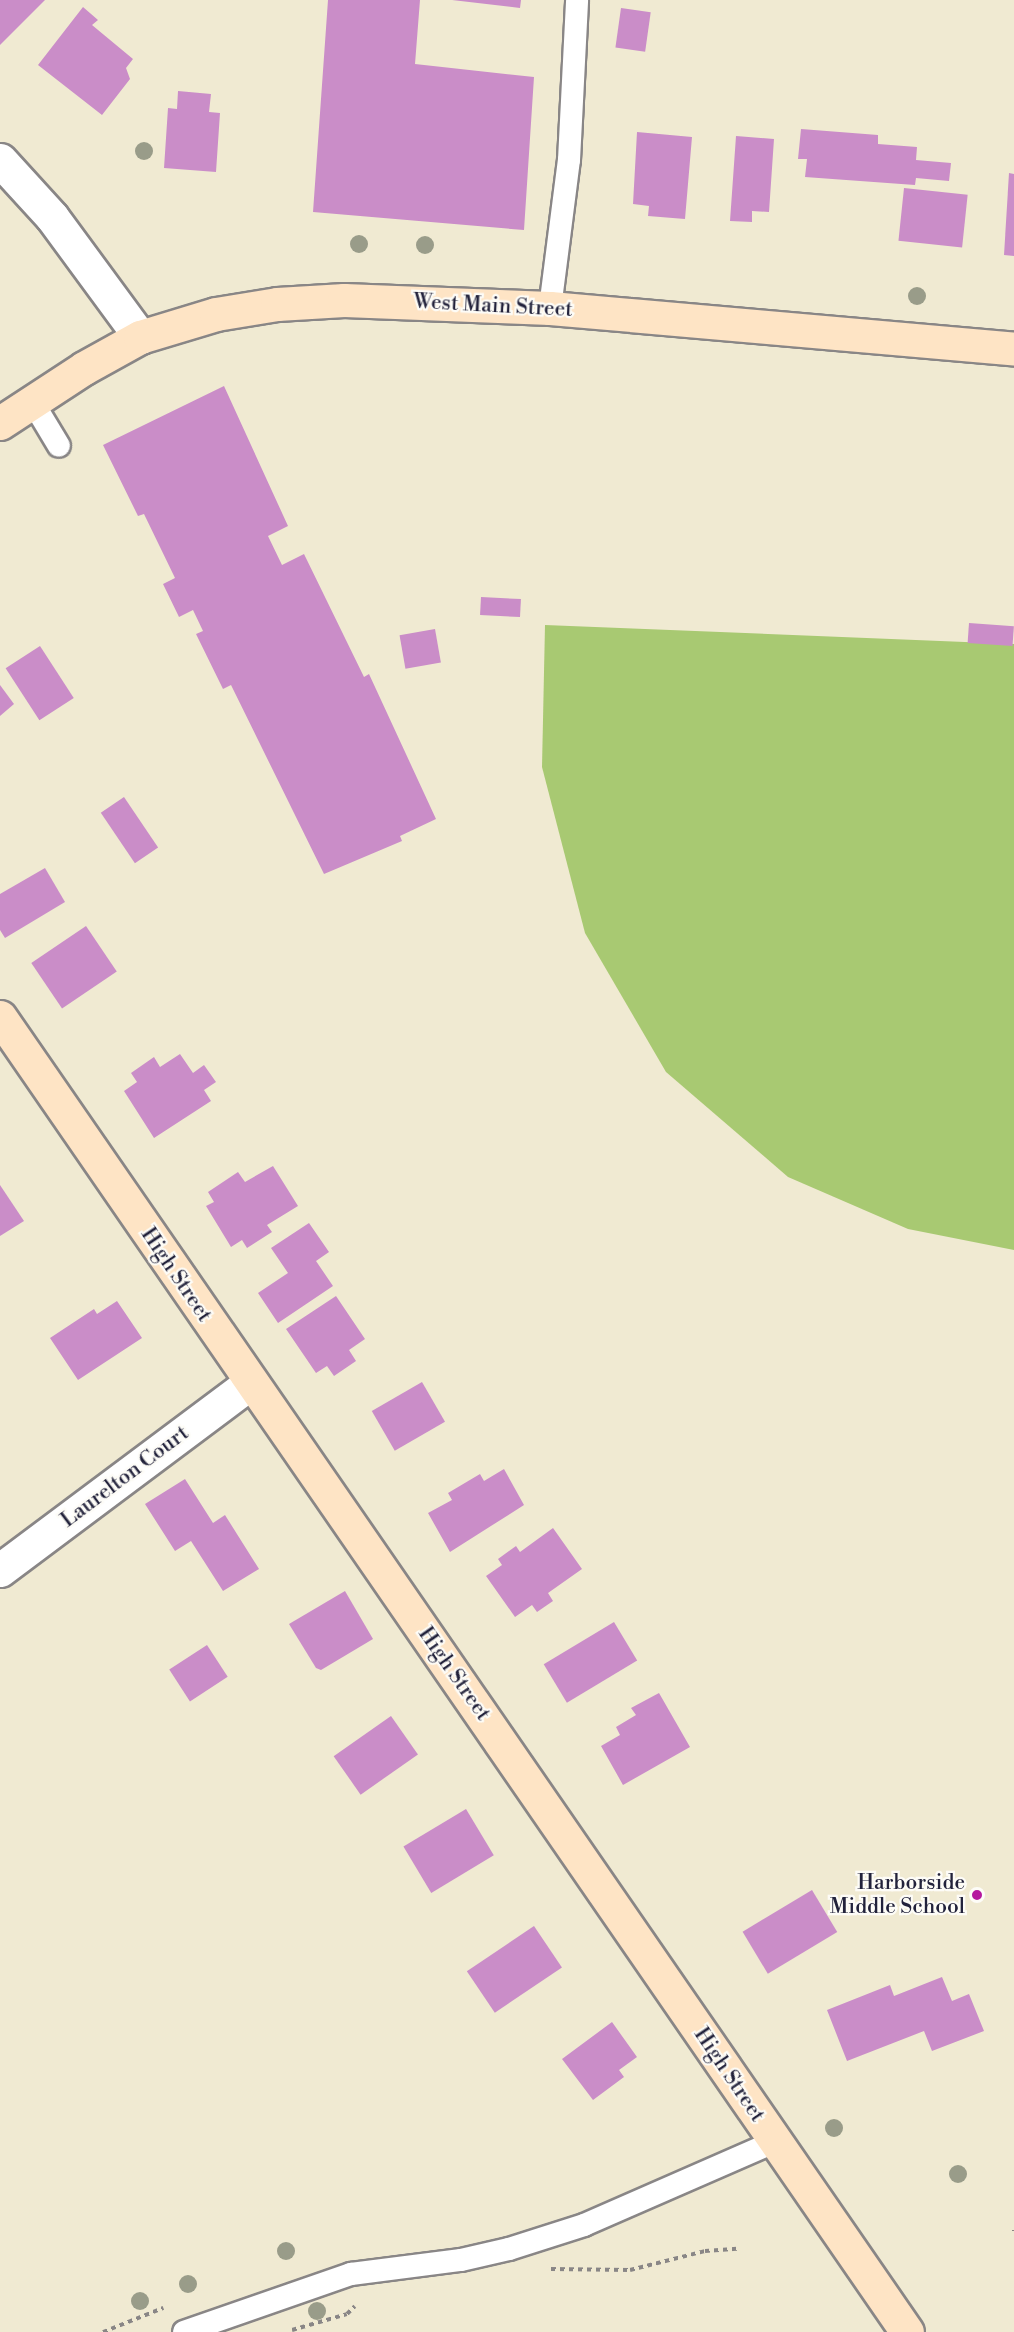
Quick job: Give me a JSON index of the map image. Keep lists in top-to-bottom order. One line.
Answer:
{"streets":{"main road":["West Main Street","High Street"],"street":["Laurelton Court"]},"crossings":[["High Street","Laurelton Court"]],"places":["Harborside Middle School"]}
